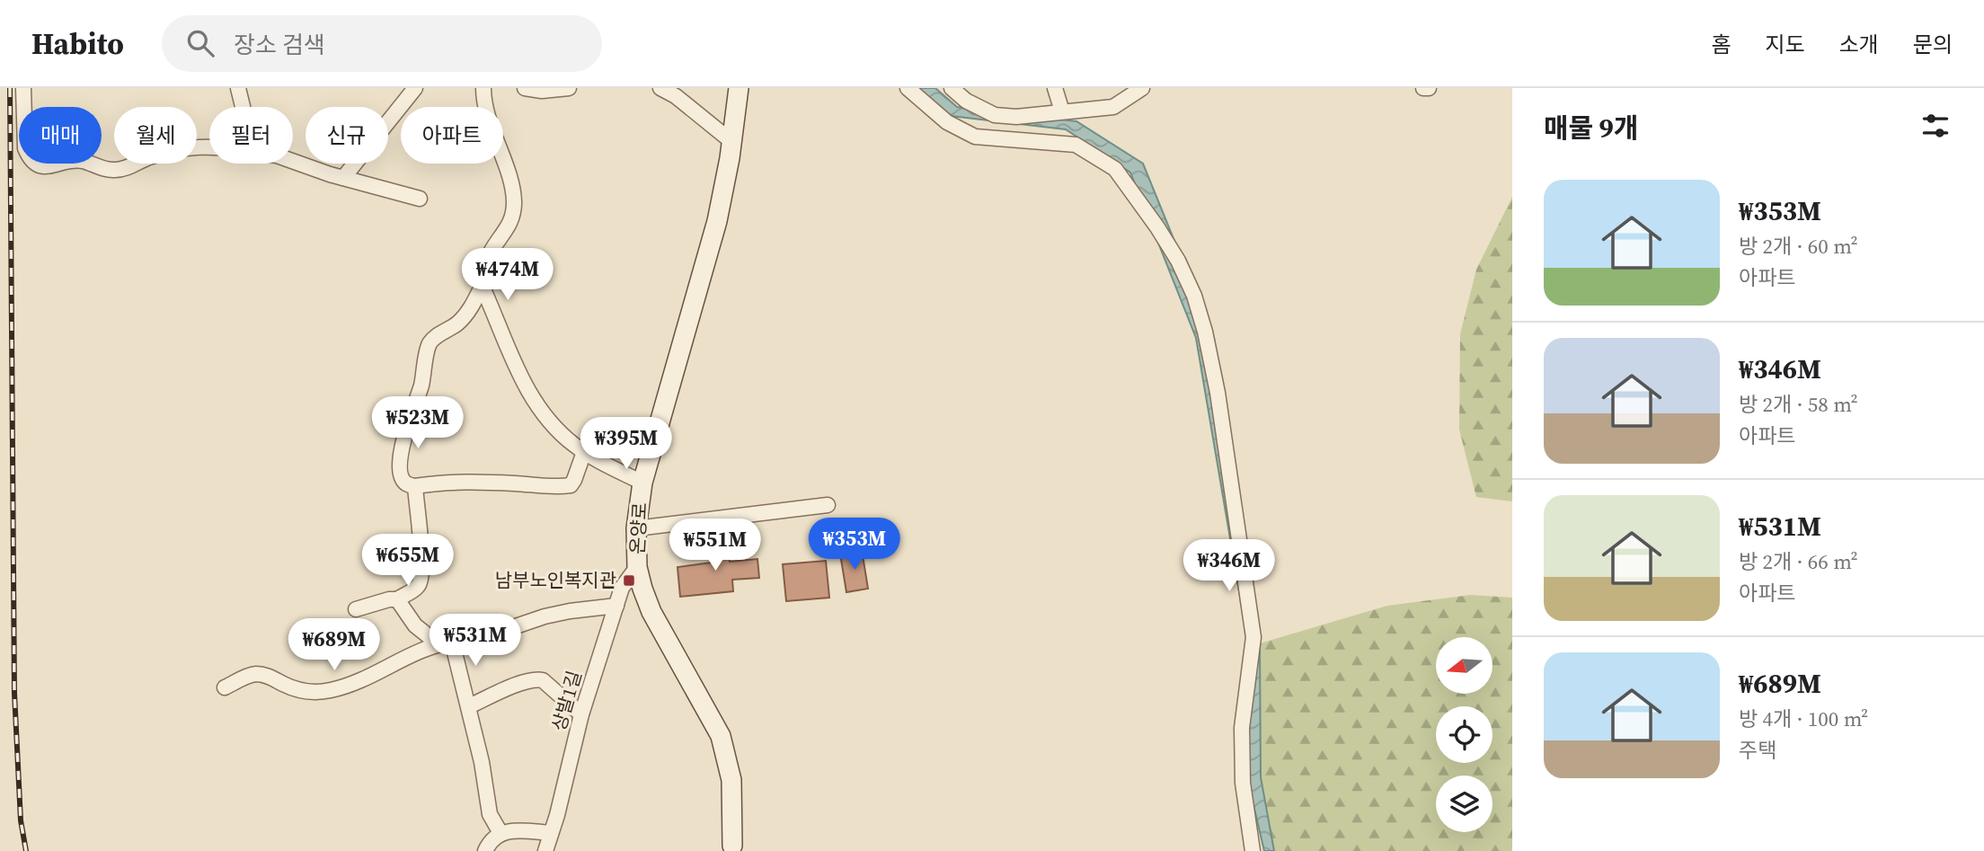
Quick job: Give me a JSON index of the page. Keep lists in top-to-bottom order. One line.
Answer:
{"streets":{"main road":["온양로"],"street":["상발1길"]},"crossings":[["온양로","상발1길"]],"places":{"transit":["남부노인복지관"]},"north":"left","page":{"header":"Habito","search":"장소 검색","nav":["홈","지도","소개","문의"],"heading":"매물 9개","chip":["매매","월세","필터","신규","아파트"],"list":[{"name":"₩353M","note":"방 2개 · 60 m² · 아파트"},{"name":"₩346M","note":"방 2개 · 58 m² · 아파트"},{"name":"₩531M","note":"방 2개 · 66 m² · 아파트"},{"name":"₩689M","note":"방 4개 · 100 m² · 주택"}],"price":["₩474M","₩523M","₩395M","₩353M","₩551M","₩655M","₩346M","₩531M","₩689M"]}}
